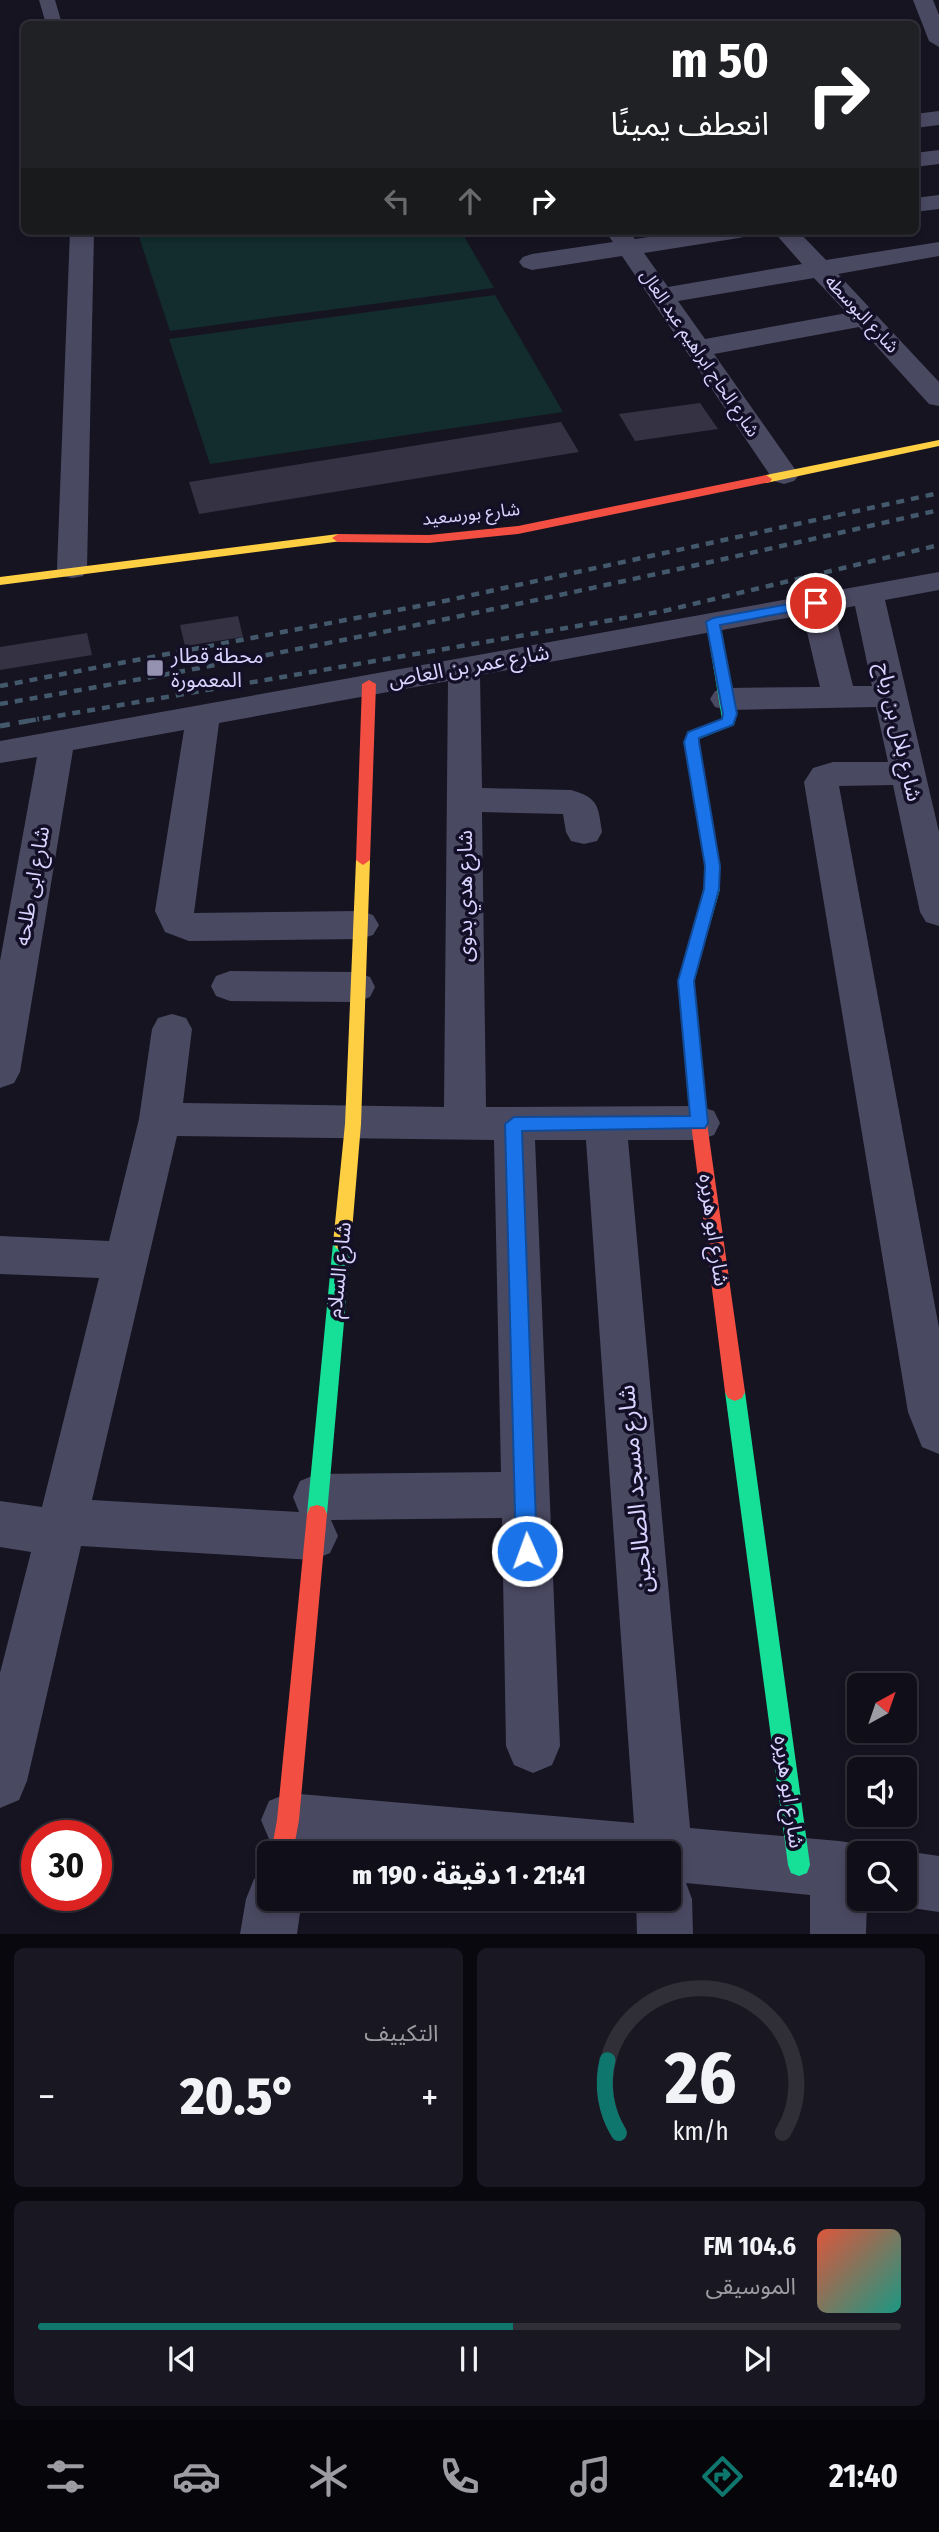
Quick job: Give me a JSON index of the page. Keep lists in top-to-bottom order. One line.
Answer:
{"streets":{"street":["شارع البوسطه","شارع الحاج ابراهيم عبد العال","شارع بورسعيد","شارع عمر بن العاص","شارع بلال بن رباح","شارع ابى طلحه","شارع هدي بدوى","شارع ابو هريره","شارع السلام","شارع مسجد الصالحين"]},"crossings":[["شارع الحاج ابراهيم عبد العال","شارع بورسعيد"],["شارع عمر بن العاص","شارع بلال بن رباح"],["شارع عمر بن العاص","شارع ابى طلحه"],["شارع عمر بن العاص","شارع هدي بدوى"],["شارع عمر بن العاص","شارع ابو هريره"],["شارع عمر بن العاص","شارع السلام"]],"places":{"transit":["محطة قطار المعمورة"]},"north":"top right","page":{"turn":["50 m","انعطف يمينًا"],"limit":"30","trip":"21:41 · 1 دقيقة · 190 m","tile":"التكييف","heat":["−","20.5°","+"],"song":["104.6 FM","الموسيقى"],"tabs":"21:40","gauge":["26","km/h"]}}
